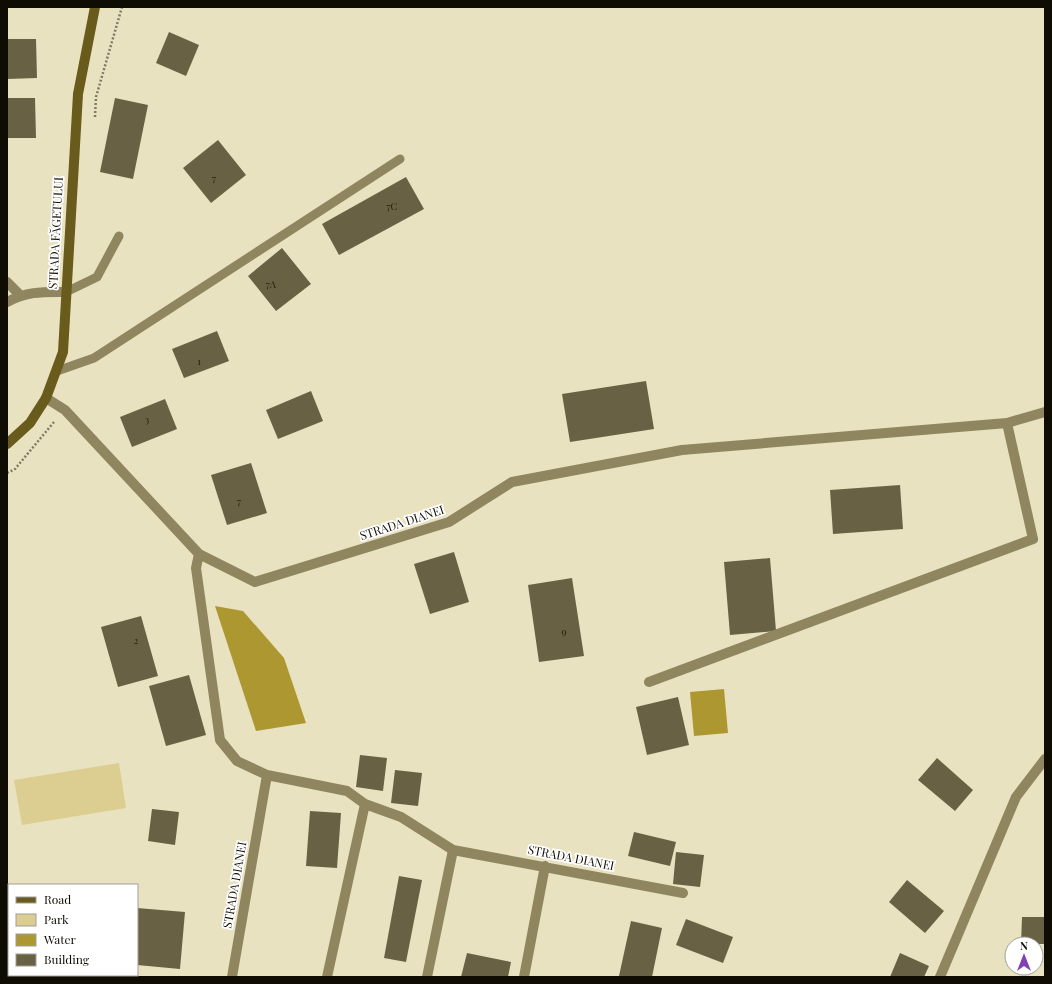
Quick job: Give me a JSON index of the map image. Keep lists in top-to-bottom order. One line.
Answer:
{"streets":{"main road":["STRADA FĂGETULUI"],"street":["STRADA DIANEI"]},"crossings":[["STRADA FĂGETULUI","STRADA DIANEI"]],"house_numbers":["7","7C","7A","1","3","7","9","2"],"legend":["Road","Park","Water","Building"],"north":"top"}
